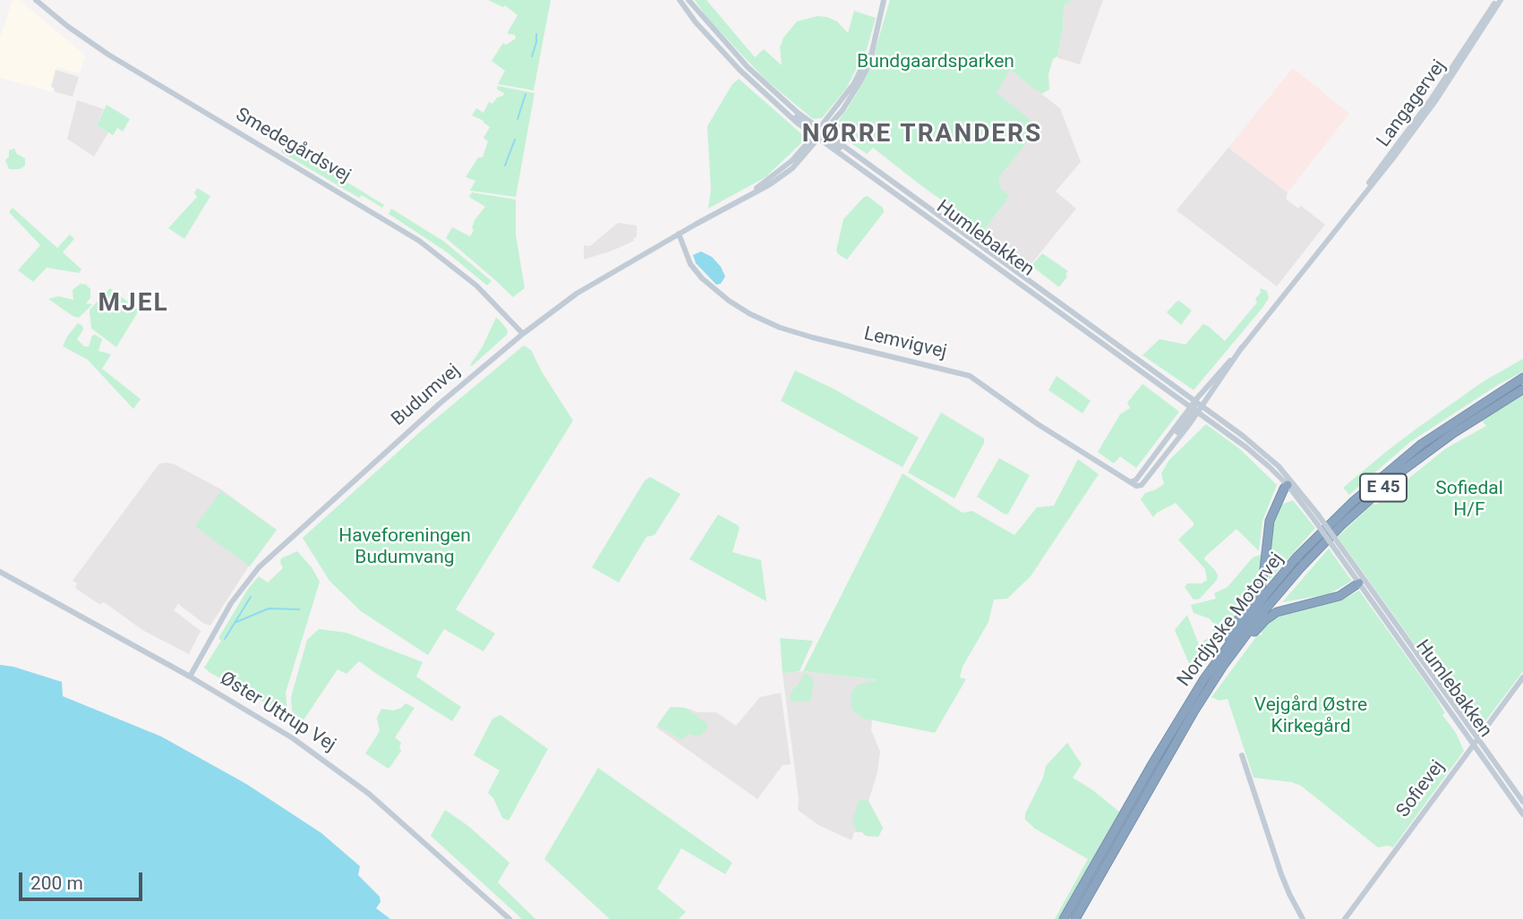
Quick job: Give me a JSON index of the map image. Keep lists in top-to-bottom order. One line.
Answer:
{"streets":{"highway":["E 45","Nordjyske Motorvej"],"street":["Langagervej","Smedegårdsvej","Humlebakken","Lemvigvej","Budumvej","Øster Uttrup Vej","Sofievej"]},"crossings":[["Langagervej","Humlebakken"],["Langagervej","Lemvigvej"],["Smedegårdsvej","Budumvej"],["Humlebakken","Budumvej"],["Lemvigvej","Budumvej"],["Budumvej","Øster Uttrup Vej"]],"districts":["NØRRE TRANDERS","MJEL"],"parks":["Bundgaardsparken","Sofiedal H/F","Haveforeningen Budumvang","Vejgård Østre Kirkegård"],"scale_bar":"200 m"}
